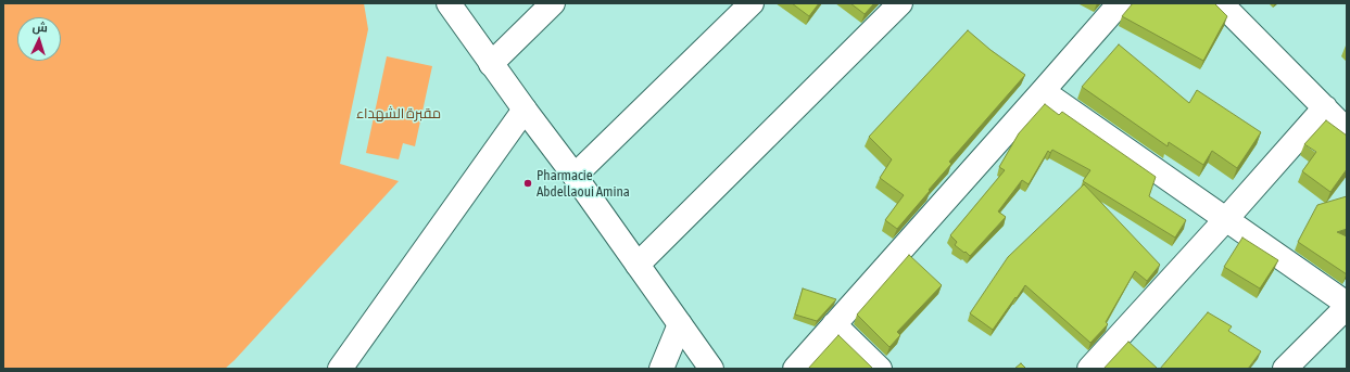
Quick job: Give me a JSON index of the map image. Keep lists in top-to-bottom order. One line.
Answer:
{"parks":["مقبرة الشهداء"],"places":["Pharmacie Abdellaoui Amina"],"north":"top"}
